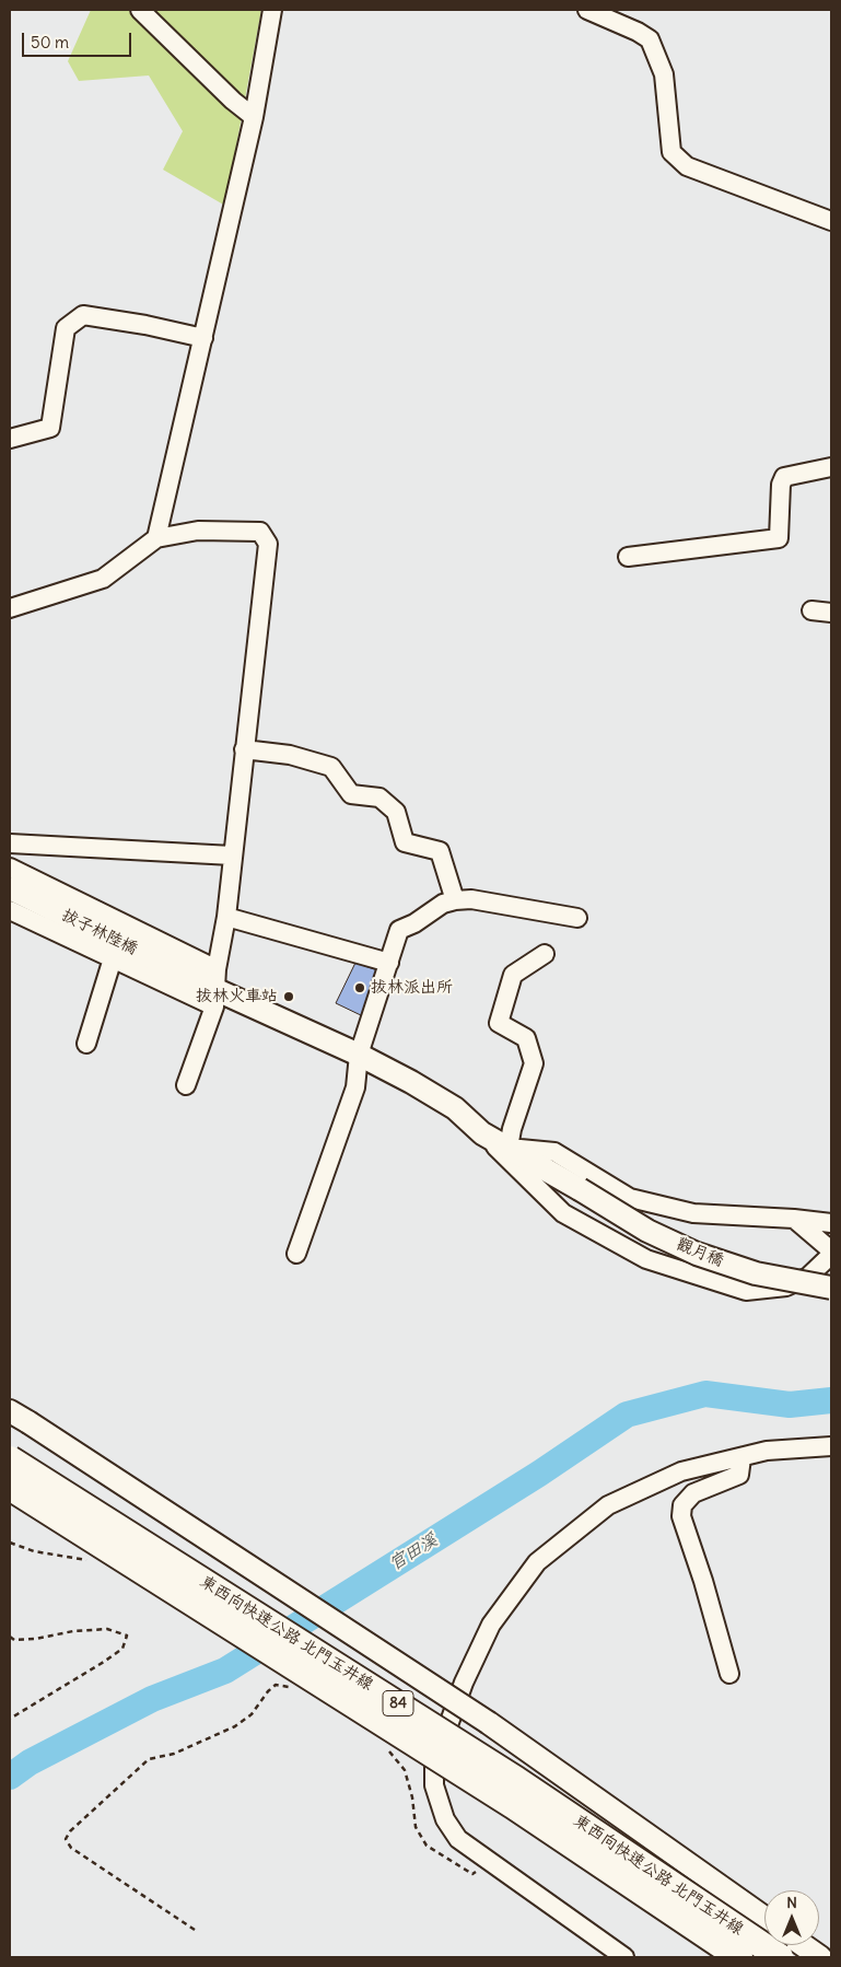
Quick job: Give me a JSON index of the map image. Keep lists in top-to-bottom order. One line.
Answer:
{"streets":{"highway":["東西向快速公路 北門玉井線","84"],"main road":["拔子林陸橋","觀月穚"]},"crossings":[["拔子林陸橋","觀月穚"]],"water":["官田溪"],"places":["拔林派出所","拔林火車站"],"scale_bar":"50 m","north":"top"}
